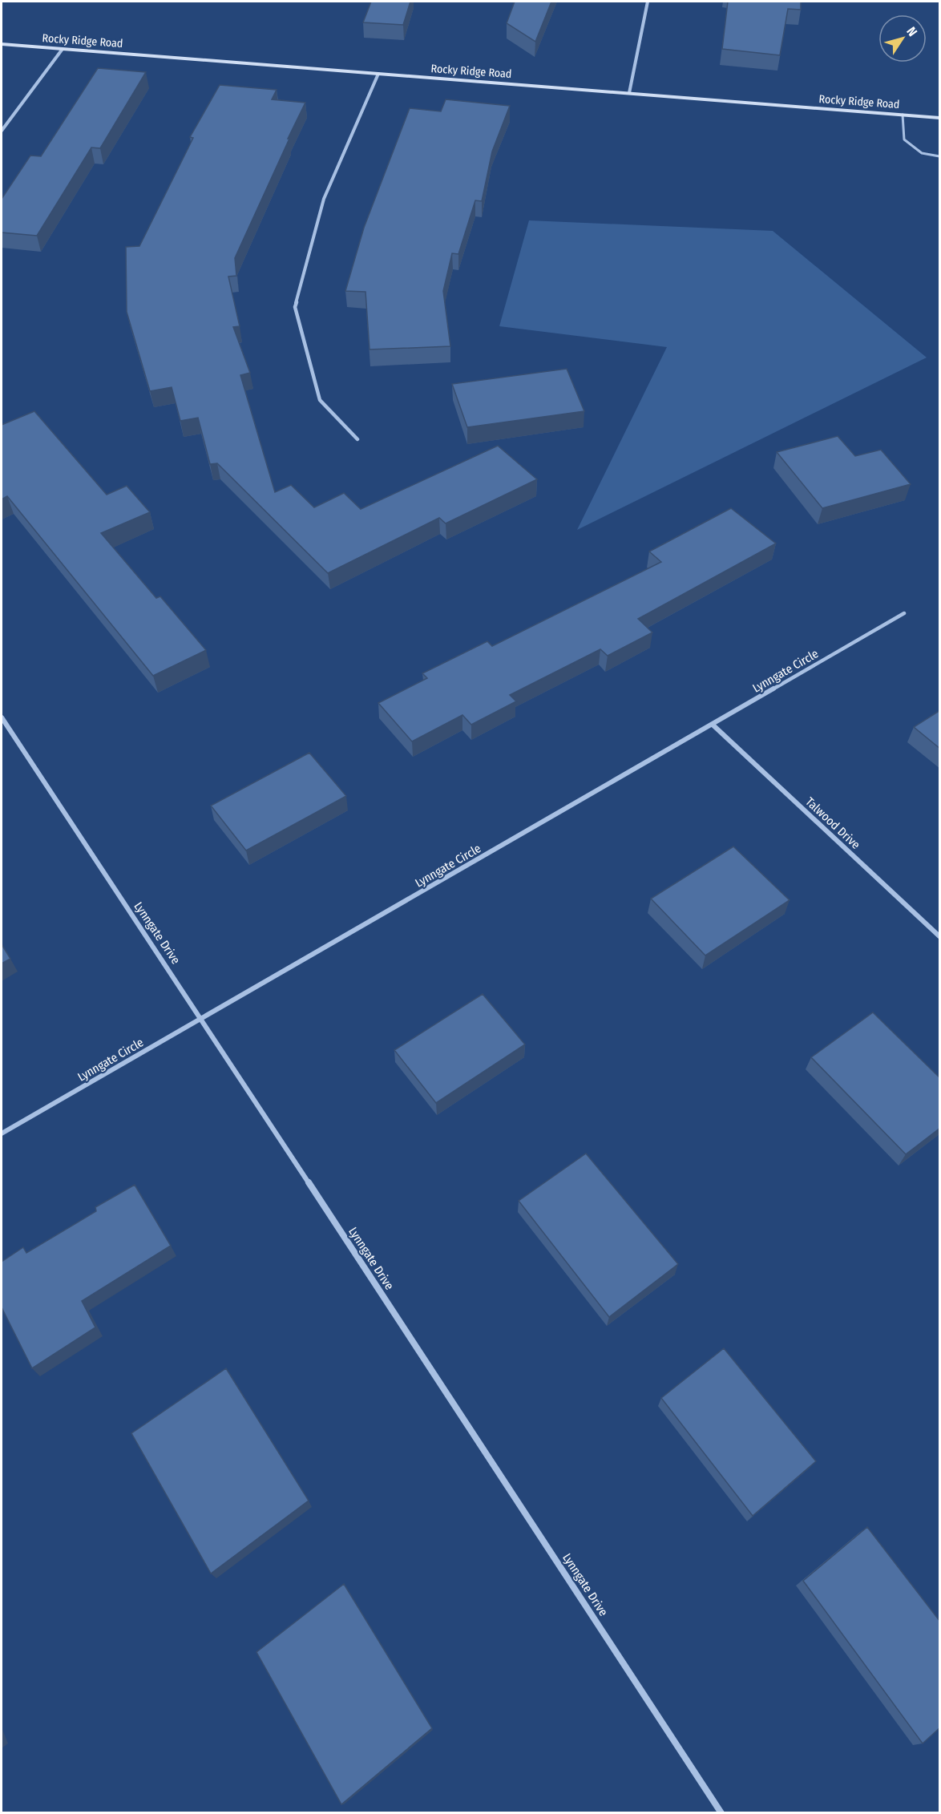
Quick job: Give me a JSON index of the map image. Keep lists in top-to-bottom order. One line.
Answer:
{"streets":{"main road":["Rocky Ridge Road"],"street":["Lynngate Circle","Talwood Drive","Lynngate Drive"]},"crossings":[["Lynngate Circle","Talwood Drive"],["Lynngate Circle","Lynngate Drive"]],"north":"top right"}
